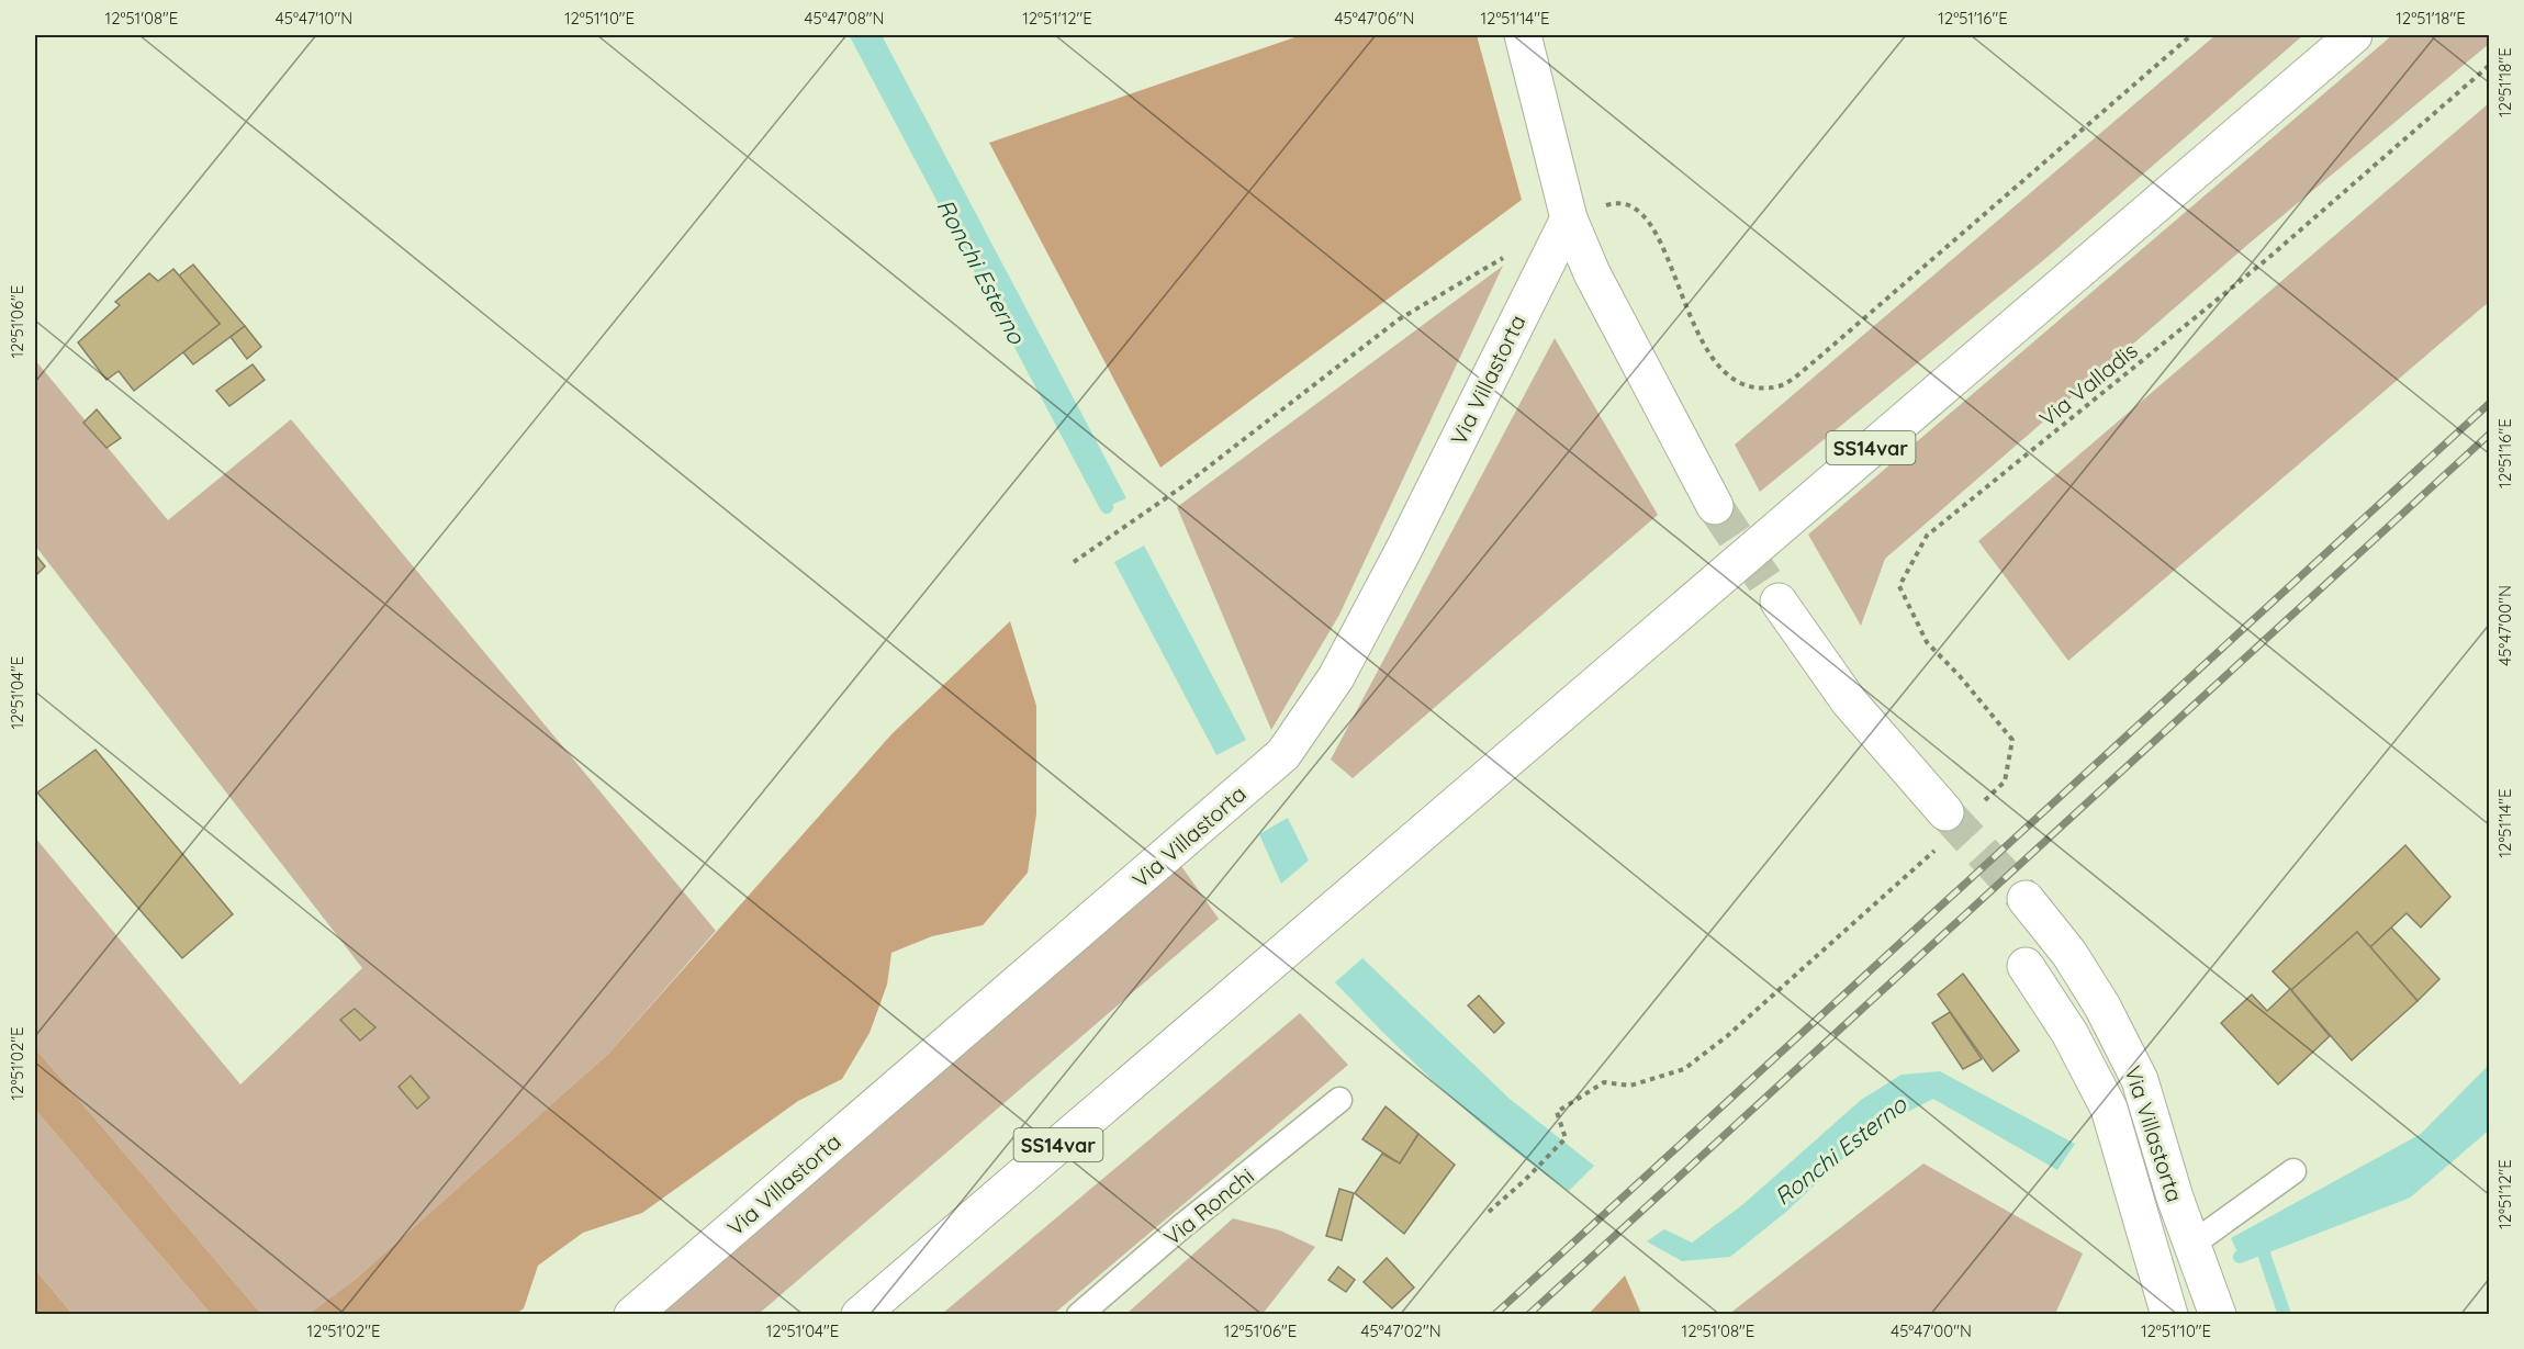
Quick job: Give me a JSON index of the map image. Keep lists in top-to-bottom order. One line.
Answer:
{"streets":{"main road":["Via Villastorta","SS14var"],"lane":["Via Ronchi"],"path":["Via Valladis"]},"water":["Ronchi Esterno"],"coordinates":["12°51'08\"E","45°47'10\"N","12°51'10\"E","45°47'08\"N","12°51'12\"E","45°47'06\"N","12°51'14\"E","12°51'16\"E","12°51'18\"E","12°51'06\"E","45°47'00\"N","12°51'04\"E","12°51'02\"E","45°47'02\"N"]}
